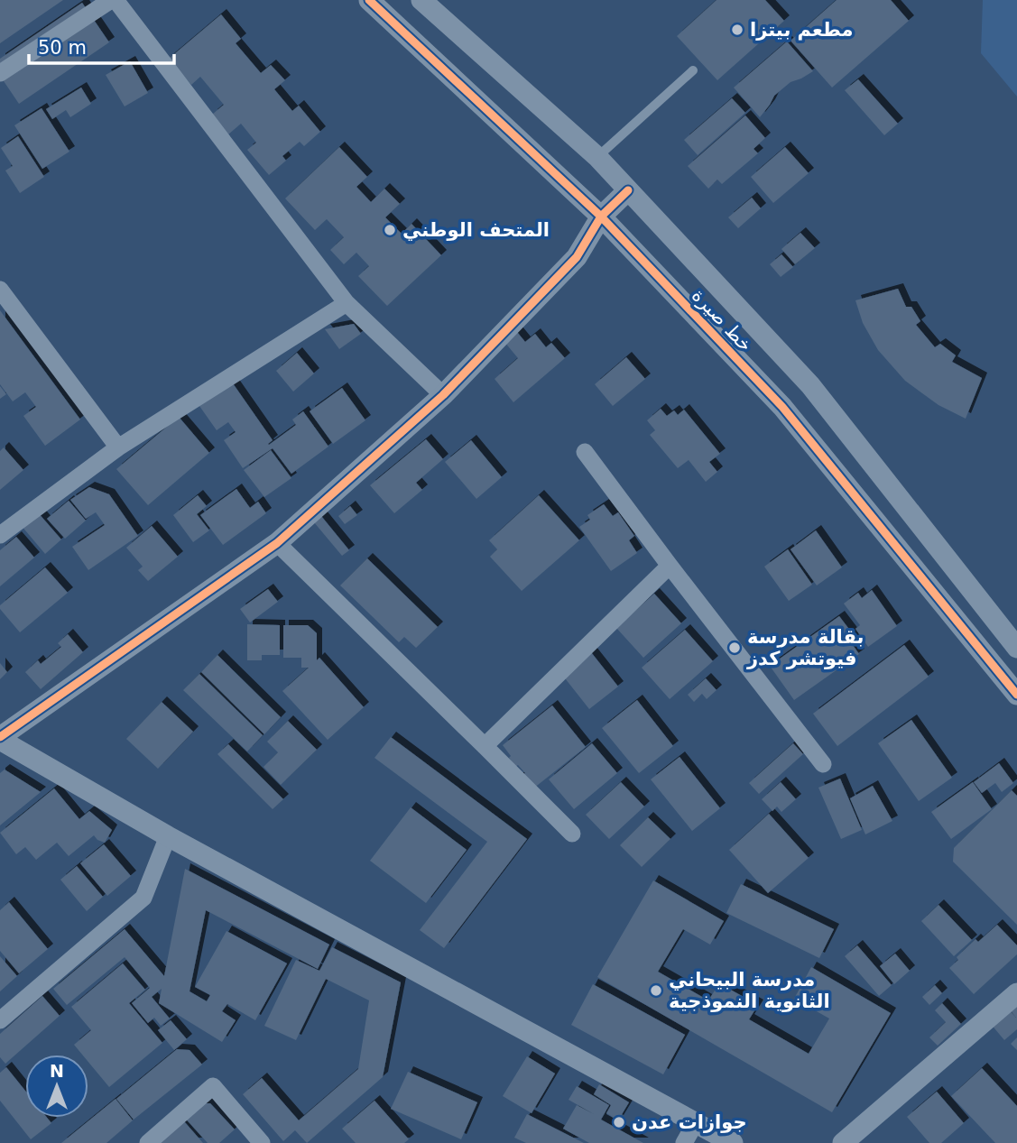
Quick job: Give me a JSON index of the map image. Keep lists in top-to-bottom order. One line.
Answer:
{"streets":{"street":["خط صيرة"]},"places":["مطعم بيتزا","المتحف الوطني","بقالة مدرسة فيوتشر كدز","مدرسة البيحاني الثانوية النموذجية","جوازات عدن"],"scale_bar":"50 m","north":"top"}
